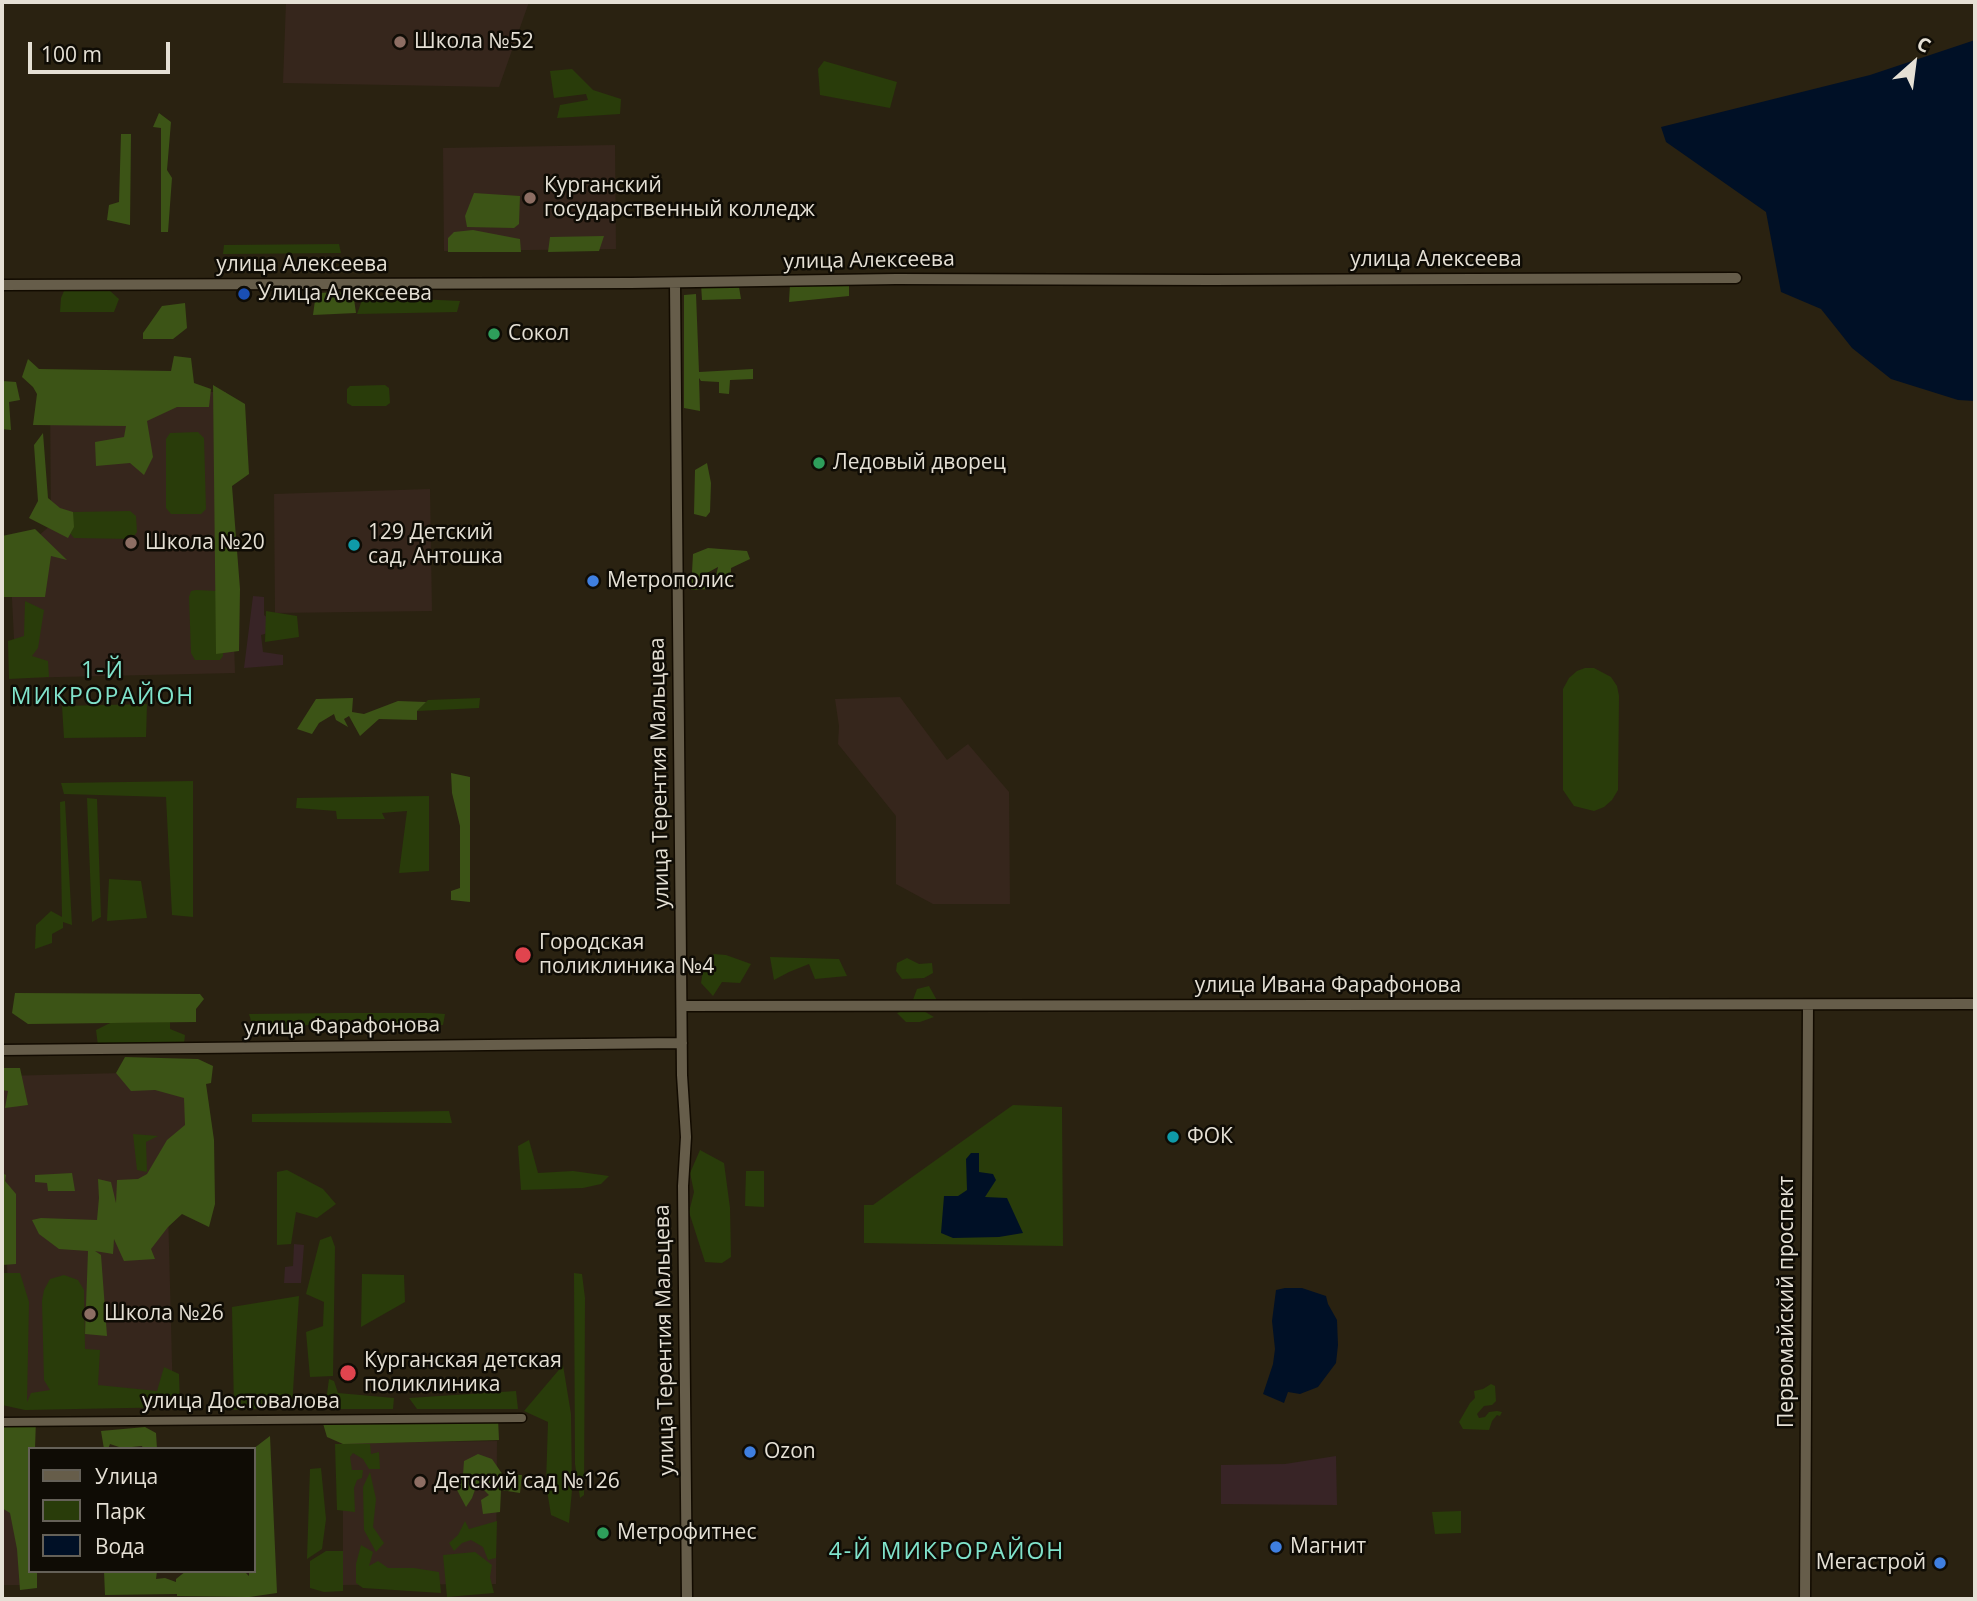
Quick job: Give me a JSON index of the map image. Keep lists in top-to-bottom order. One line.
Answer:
{"streets":{"street":["улица Алексеева","улица Терентия Мальцева","улица Ивана Фарафонова","улица Фарафонова","Первомайский проспект","улица Достовалова"]},"crossings":[["улица Алексеева","улица Терентия Мальцева"],["улица Терентия Мальцева","улица Ивана Фарафонова"],["улица Терентия Мальцева","улица Фарафонова"],["улица Ивана Фарафонова","Первомайский проспект"]],"districts":["1-Й МИКРОРАЙОН","4-Й МИКРОРАЙОН"],"places":["Школа №52","Курганский государственный колледж","Улица Алексеева","Сокол","Ледовый дворец","Школа №20","129 Детский сад, Антошка","Метрополис","Городская поликлиника №4","ФОК","Школа №26","Курганская детская поликлиника","Ozon","Детский сад №126","Метрофитнес","Магнит","Мегастрой"],"legend":["Улица","Парк","Вода"],"scale_bar":"100 m","north":"top right"}
